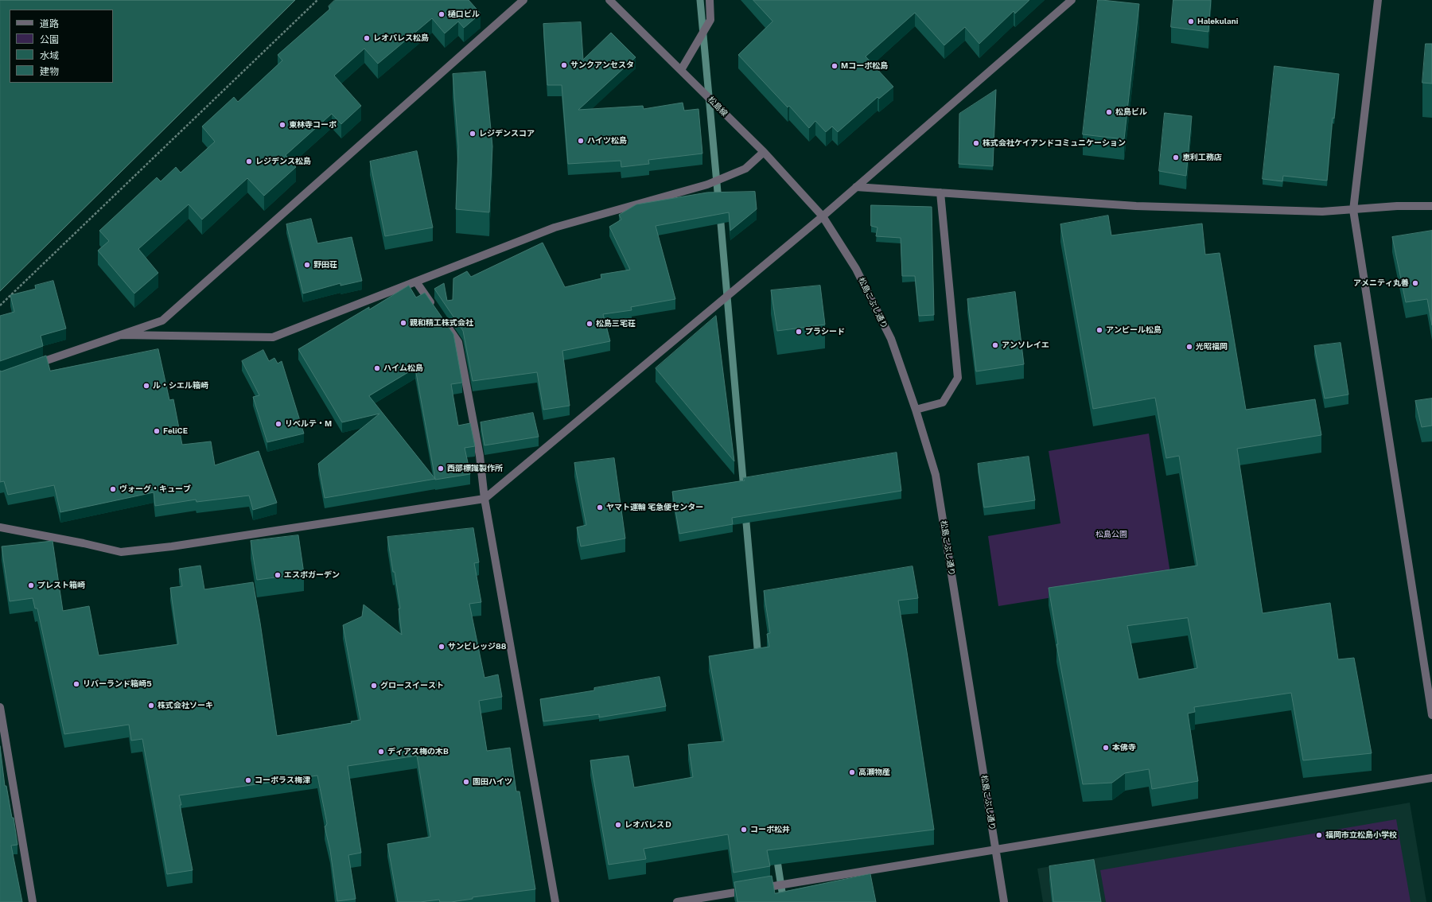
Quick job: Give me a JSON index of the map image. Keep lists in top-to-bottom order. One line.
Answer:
{"streets":{"street":["松島線","松島こぶし通り"]},"crossings":[["松島線","松島こぶし通り"]],"parks":["松島公園"],"places":["樋口ビル","Halekulani","レオパレス松島","サンクアンセスタ","Mコーポ松島","松島ビル","東林寺コーポ","レジデンスコア","ハイツ松島","株式会社ケイアンドコミュニケーション","恵利工務店","レジデンス松島","野田荘","アメニティ丸善","親和精工株式会社","松島三宅荘","アンピール松島","プラシード","アンソレイエ","光昭福岡","ハイム松島","ル・シエル箱崎","リベルテ・M","FeliCE","西部標識製作所","ヴォーグ・キューブ","ヤマト運輸 宅急便センター","エスポガーデン","プレスト箱崎","サンビレッジ88","リバーランド箱崎5","グロースイースト","株式会社ソーキ","本佛寺","ディアス梅の木B","高瀬物産","コーポラス梅津","園田ハイツ","レオパレスＤ","コーポ松井","福岡市立松島小学校"],"legend":["道路","公園","水域","建物"]}
